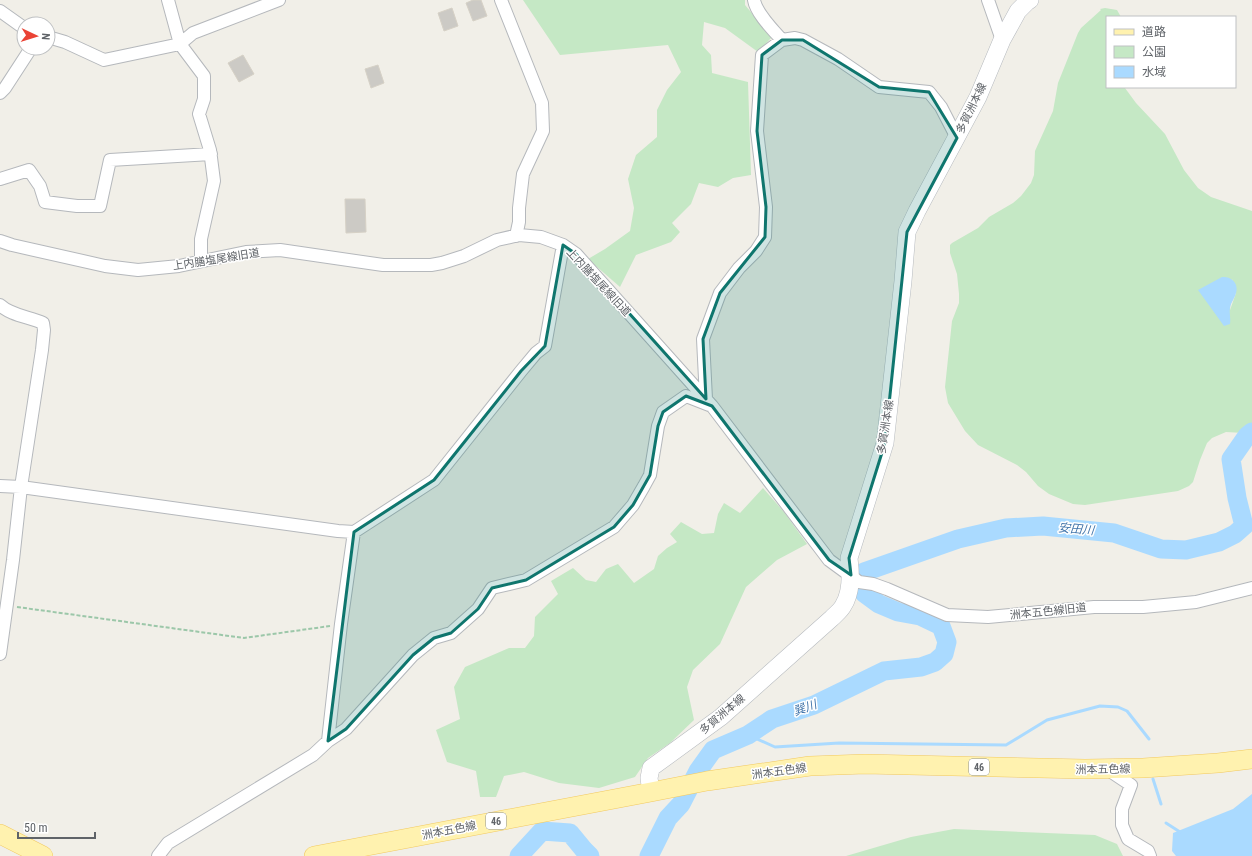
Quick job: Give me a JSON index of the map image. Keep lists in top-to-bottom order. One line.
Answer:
{"streets":{"main road":["多賀洲本線","46","洲本五色線"],"street":["上内膳塩尾線旧道","洲本五色線旧道"]},"crossings":[["多賀洲本線","上内膳塩尾線旧道"],["多賀洲本線","洲本五色線旧道"],["多賀洲本線","洲本五色線"],["上内膳塩尾線旧道","洲本五色線旧道"]],"water":["安田川","巽川"],"legend":["道路","公園","水域"],"scale_bar":"50 m","north":"right"}
